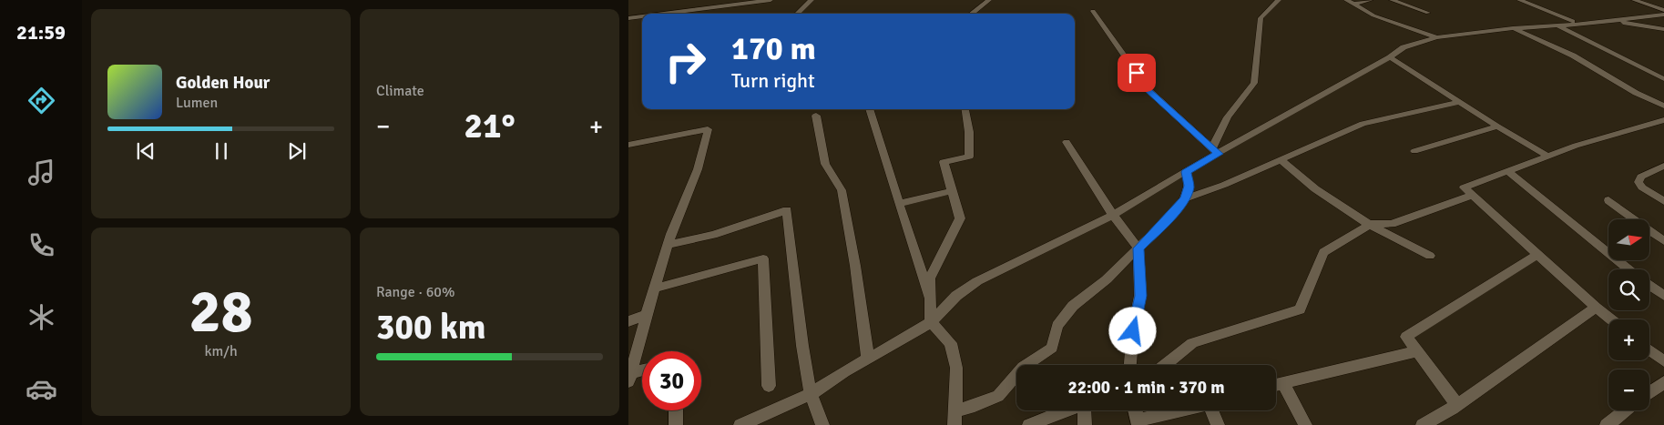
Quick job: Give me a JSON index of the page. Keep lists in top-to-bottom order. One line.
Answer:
{"north":"right","page":{"tabs":"21:59","tile":["Climate",["28","km/h"],["Range · 60%","300 km"]],"turn":["170 m","Turn right"],"song":["Golden Hour","Lumen"],"heat":["−","21°","+"],"map_buttons":["+","−"],"limit":"30","trip":"22:00 · 1 min · 370 m"}}
